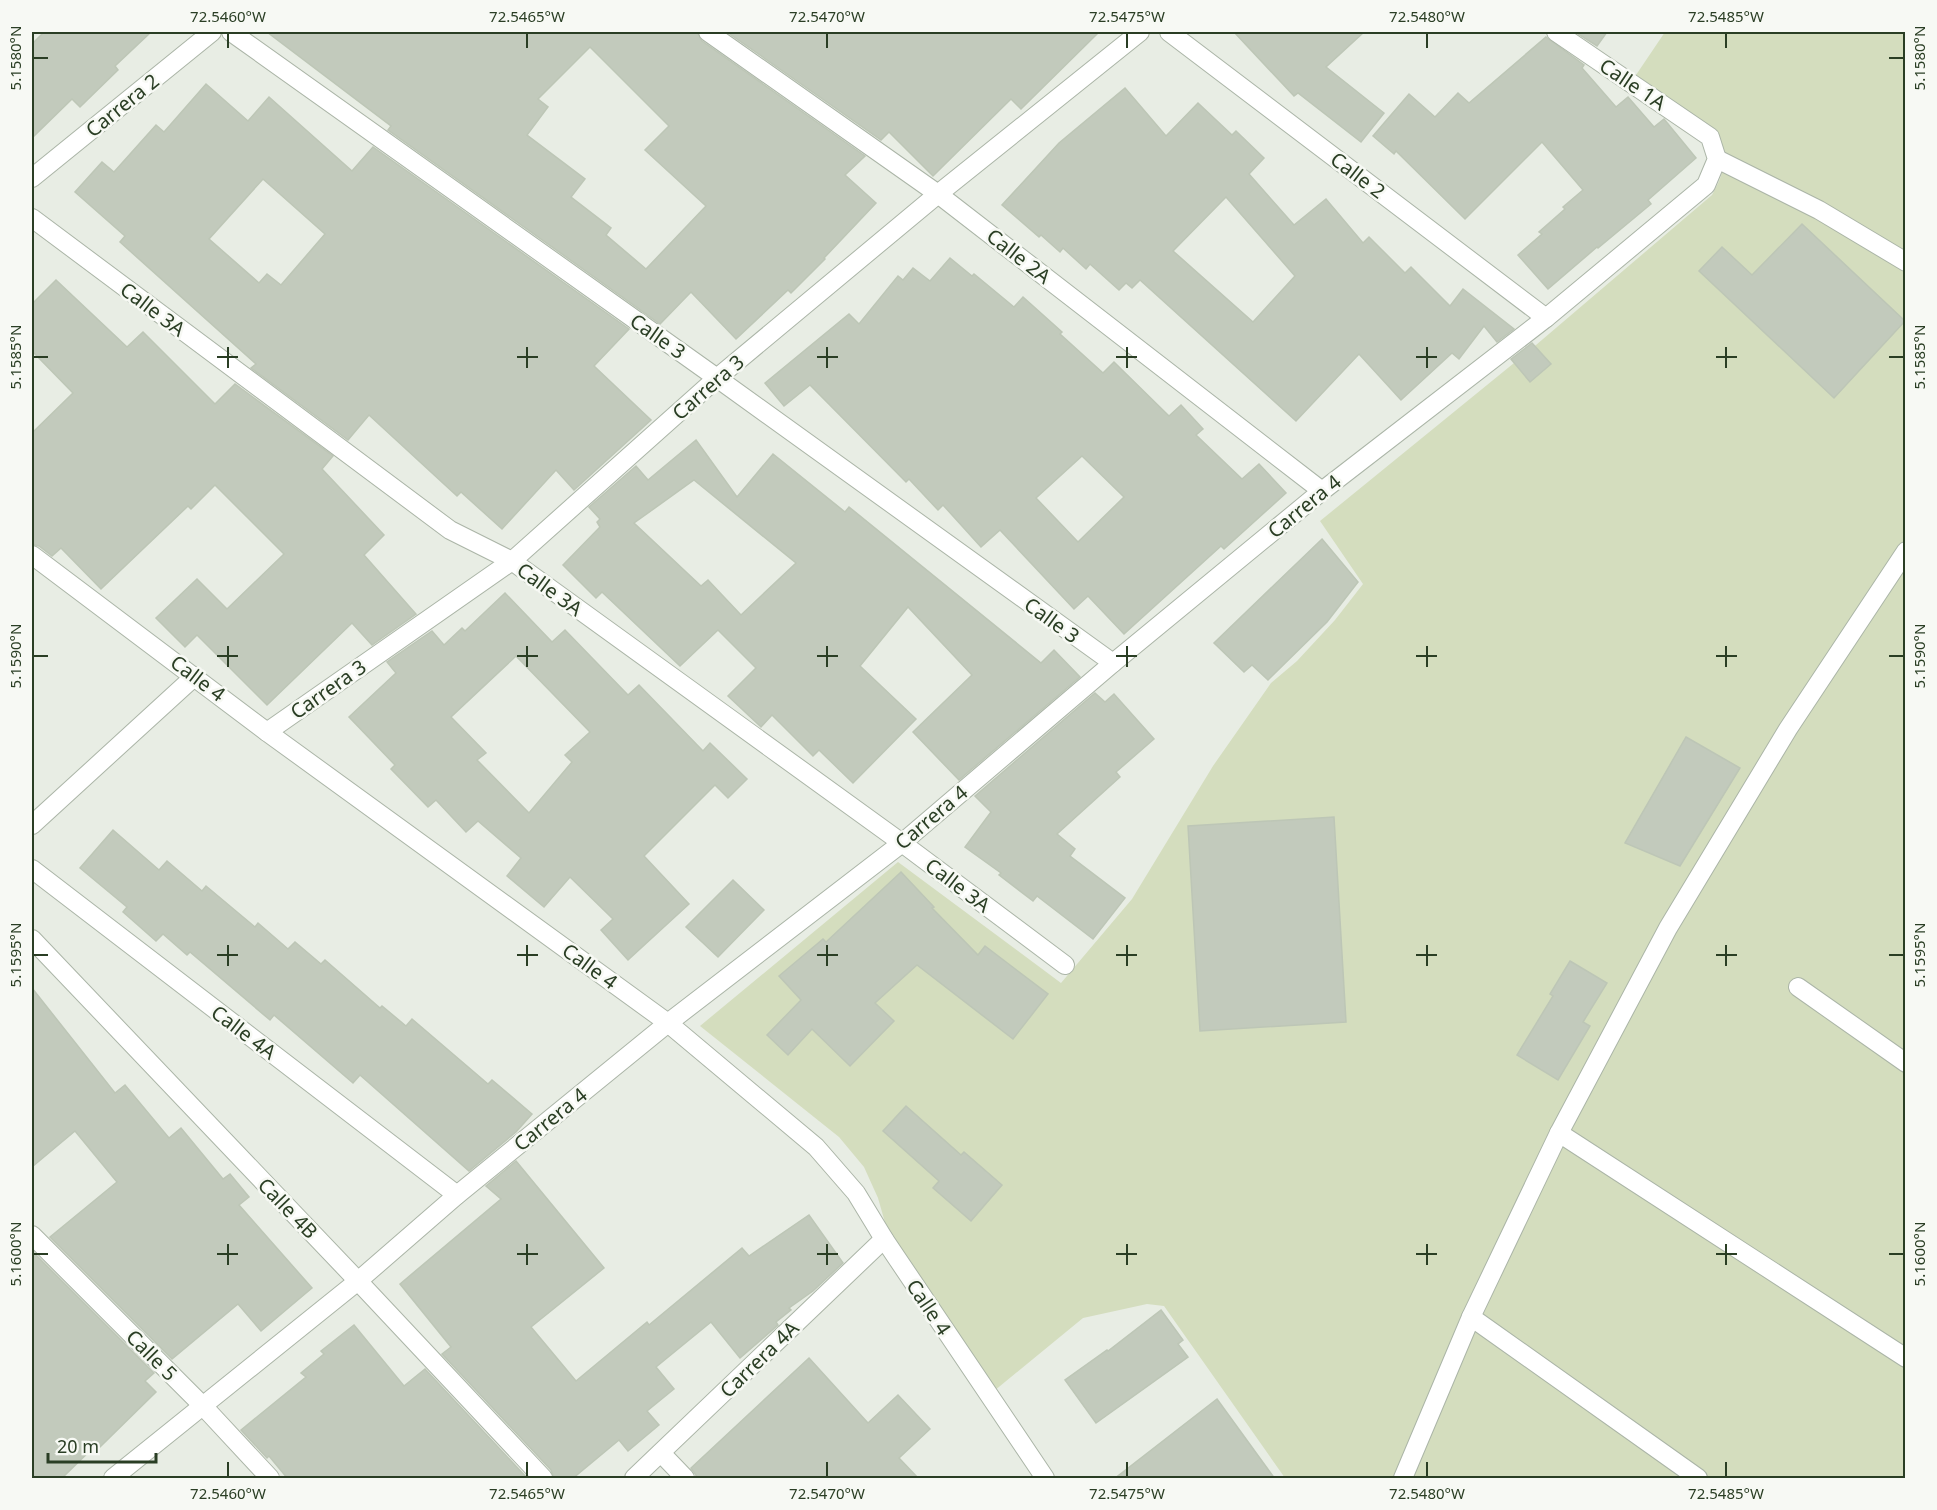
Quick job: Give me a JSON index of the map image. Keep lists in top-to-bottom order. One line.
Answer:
{"streets":{"street":["Calle 1A","Carrera 2","Calle 2","Calle 2A","Calle 3A","Calle 3","Carrera 3","Carrera 4","Calle 4","Calle 4A","Calle 4B","Calle 5","Carrera 4A"]},"crossings":[["Calle 1A","Carrera 4"],["Calle 2","Carrera 4"],["Calle 2A","Carrera 3"],["Calle 2A","Carrera 4"],["Calle 3A","Carrera 3"],["Calle 3A","Carrera 4"],["Calle 3","Carrera 3"],["Calle 3","Carrera 4"],["Carrera 3","Calle 4"],["Carrera 4","Calle 4"],["Carrera 4","Calle 4A"],["Carrera 4","Calle 4B"],["Carrera 4","Calle 5"],["Calle 4","Carrera 4A"]],"scale_bar":"20 m","coordinates":["72.5460°W","72.5465°W","72.5470°W","72.5475°W","72.5480°W","72.5485°W","5.1580°N","5.1585°N","5.1590°N","5.1595°N","5.1600°N"]}
